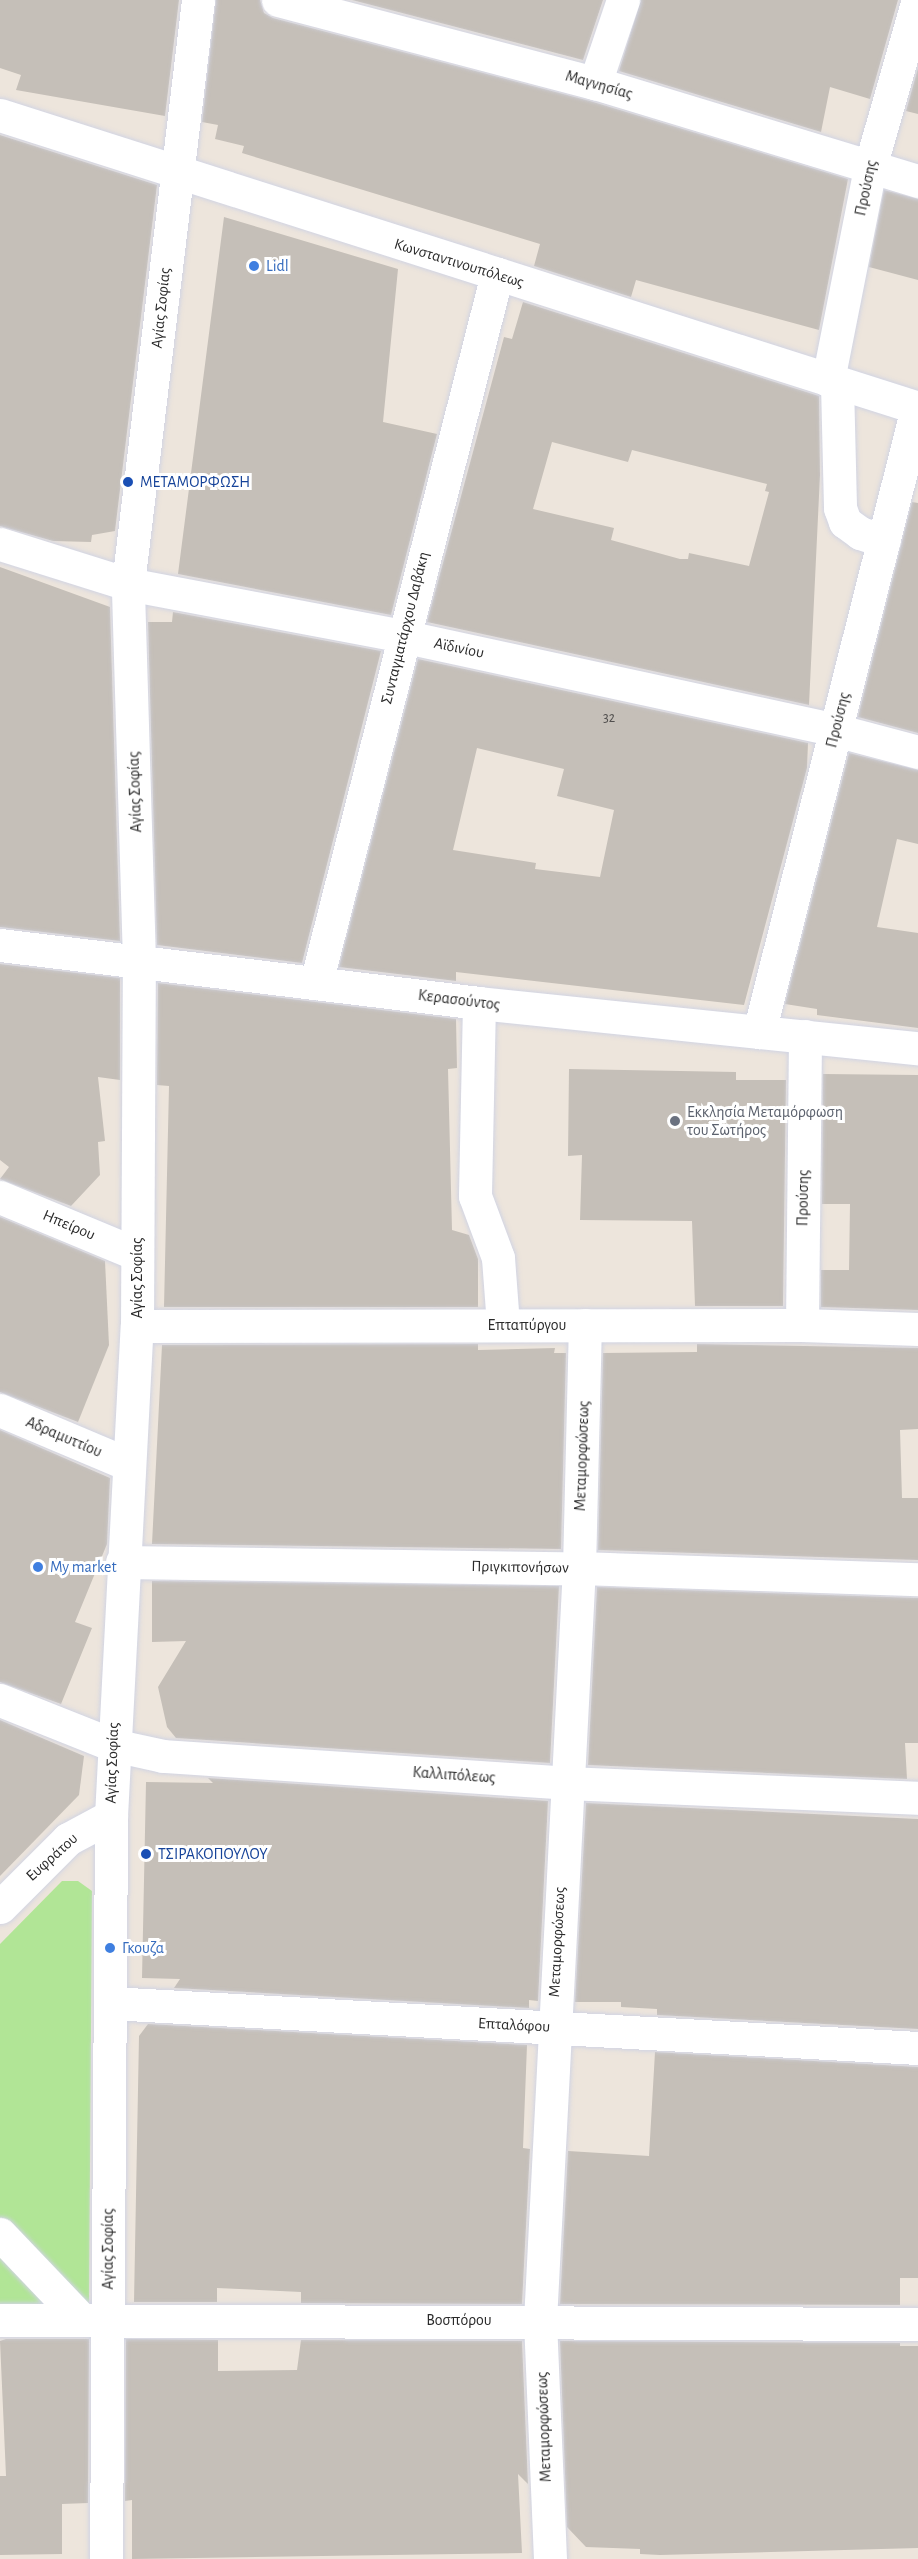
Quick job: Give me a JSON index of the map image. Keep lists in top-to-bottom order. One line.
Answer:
{"streets":{"street":["Μαγνησίας","Προύσης","Κωνσταντινουπόλεως","Αγίας Σοφίας","Συνταγματάρχου Δαβάκη","Αϊδινίου","Κερασούντος","Ηπείρου","Επταπύργου","Αδραμυττίου","Μεταμορφώσεως","Πριγκιπονήσων","Καλλιπόλεως","Ευφράτου","Επταλόφου","Βοσπόρου"]},"crossings":[["Μαγνησίας","Προύσης"],["Προύσης","Κωνσταντινουπόλεως"],["Προύσης","Αϊδινίου"],["Προύσης","Κερασούντος"],["Προύσης","Επταπύργου"],["Κωνσταντινουπόλεως","Αγίας Σοφίας"],["Κωνσταντινουπόλεως","Συνταγματάρχου Δαβάκη"],["Αγίας Σοφίας","Αϊδινίου"],["Αγίας Σοφίας","Κερασούντος"],["Αγίας Σοφίας","Ηπείρου"],["Αγίας Σοφίας","Επταπύργου"],["Αγίας Σοφίας","Αδραμυττίου"],["Αγίας Σοφίας","Πριγκιπονήσων"],["Αγίας Σοφίας","Καλλιπόλεως"],["Αγίας Σοφίας","Ευφράτου"],["Αγίας Σοφίας","Επταλόφου"],["Αγίας Σοφίας","Βοσπόρου"],["Συνταγματάρχου Δαβάκη","Αϊδινίου"],["Συνταγματάρχου Δαβάκη","Κερασούντος"],["Επταπύργου","Μεταμορφώσεως"],["Μεταμορφώσεως","Πριγκιπονήσων"],["Μεταμορφώσεως","Καλλιπόλεως"],["Μεταμορφώσεως","Επταλόφου"],["Μεταμορφώσεως","Βοσπόρου"]],"places":["Lidl","ΜΕΤΑΜΟΡΦΩΣΗ","Εκκλησία Μεταμόρφωση του Σωτήρος","My market","ΤΣΙΡΑΚΟΠΟΥΛΟΥ","Γκουζα"],"house_numbers":["32"]}
